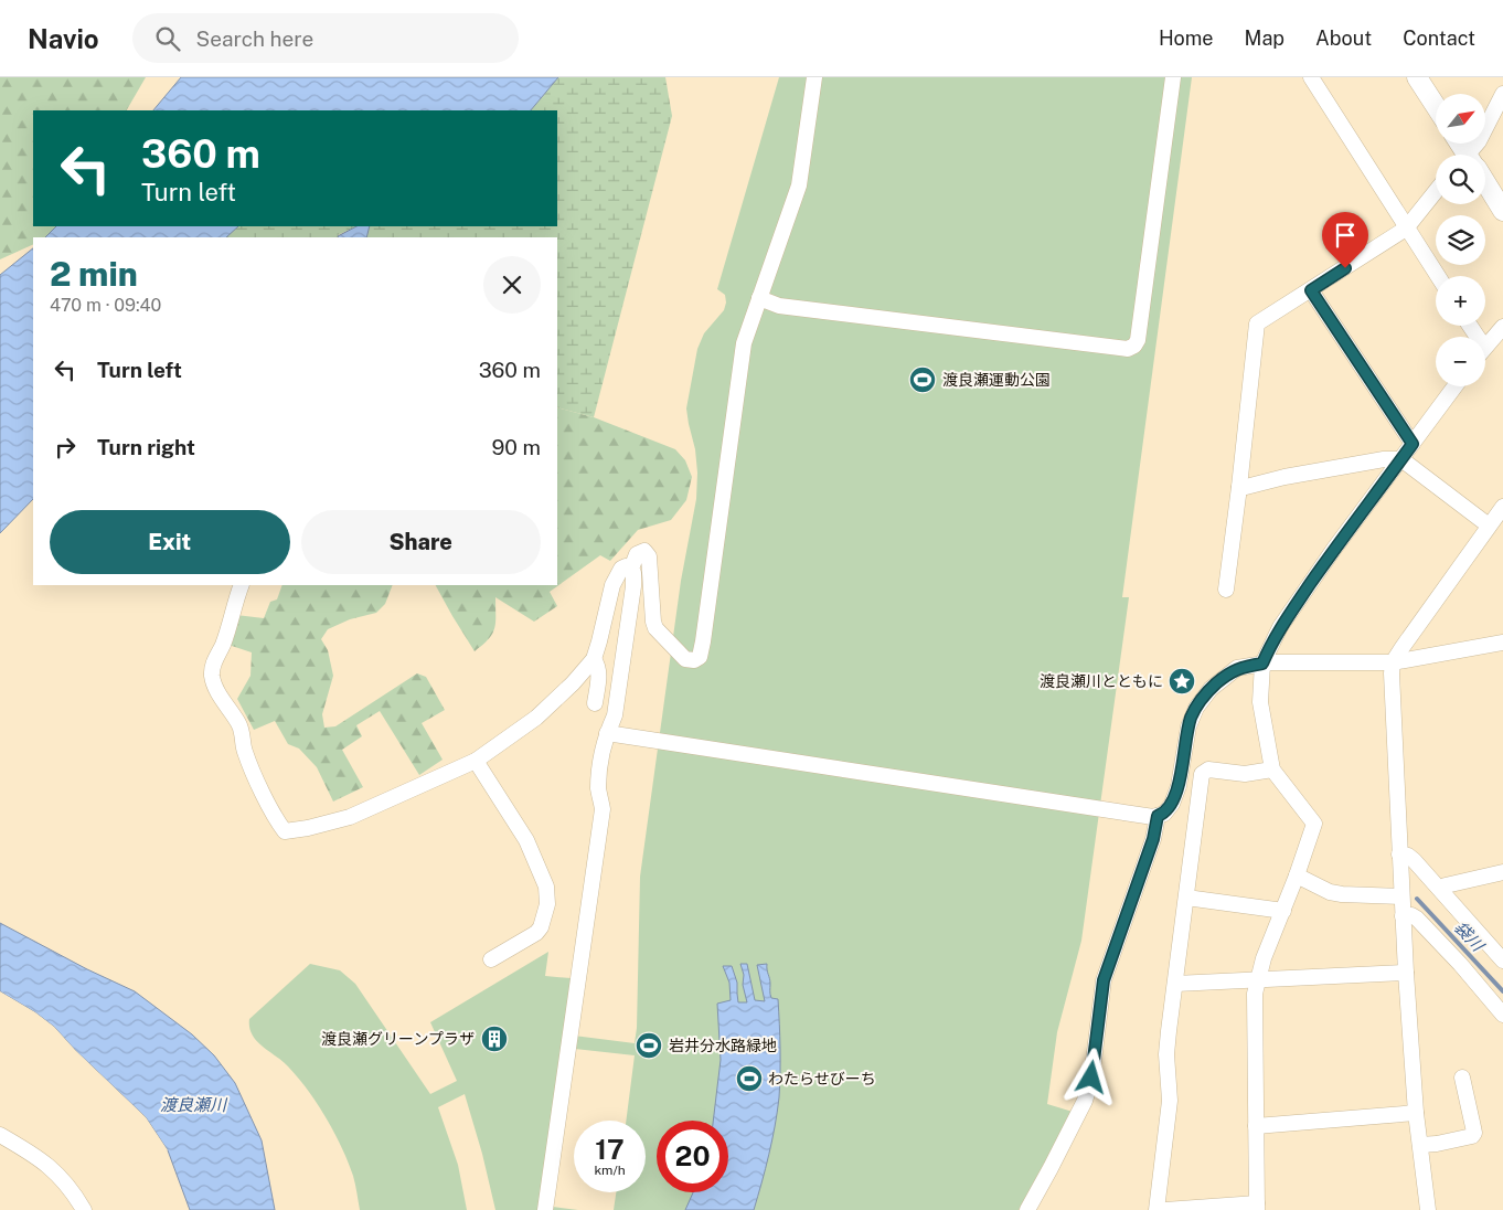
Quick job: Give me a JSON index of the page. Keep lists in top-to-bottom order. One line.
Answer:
{"water":["袋川","渡良瀬川"],"places":{"sports":["渡良瀬運動公園","岩井分水路緑地","わたらせびーち"],"place":["渡良瀬川とともに"],"building":["渡良瀬グリーンプラザ"]},"north":"top right","page":{"header":"Navio","search":"Search here","nav":["Home","Map","About","Contact"],"map_buttons":["+","−"],"turn":["360 m","Turn left"],"heading":["2 min","470 m · 09:40"],"list":[{"name":"Turn left","value":"360 m"},{"name":"Turn right","value":"90 m"}],"buttons":["Exit","Share"],"speed":"17 km/h","limit":"20"}}
